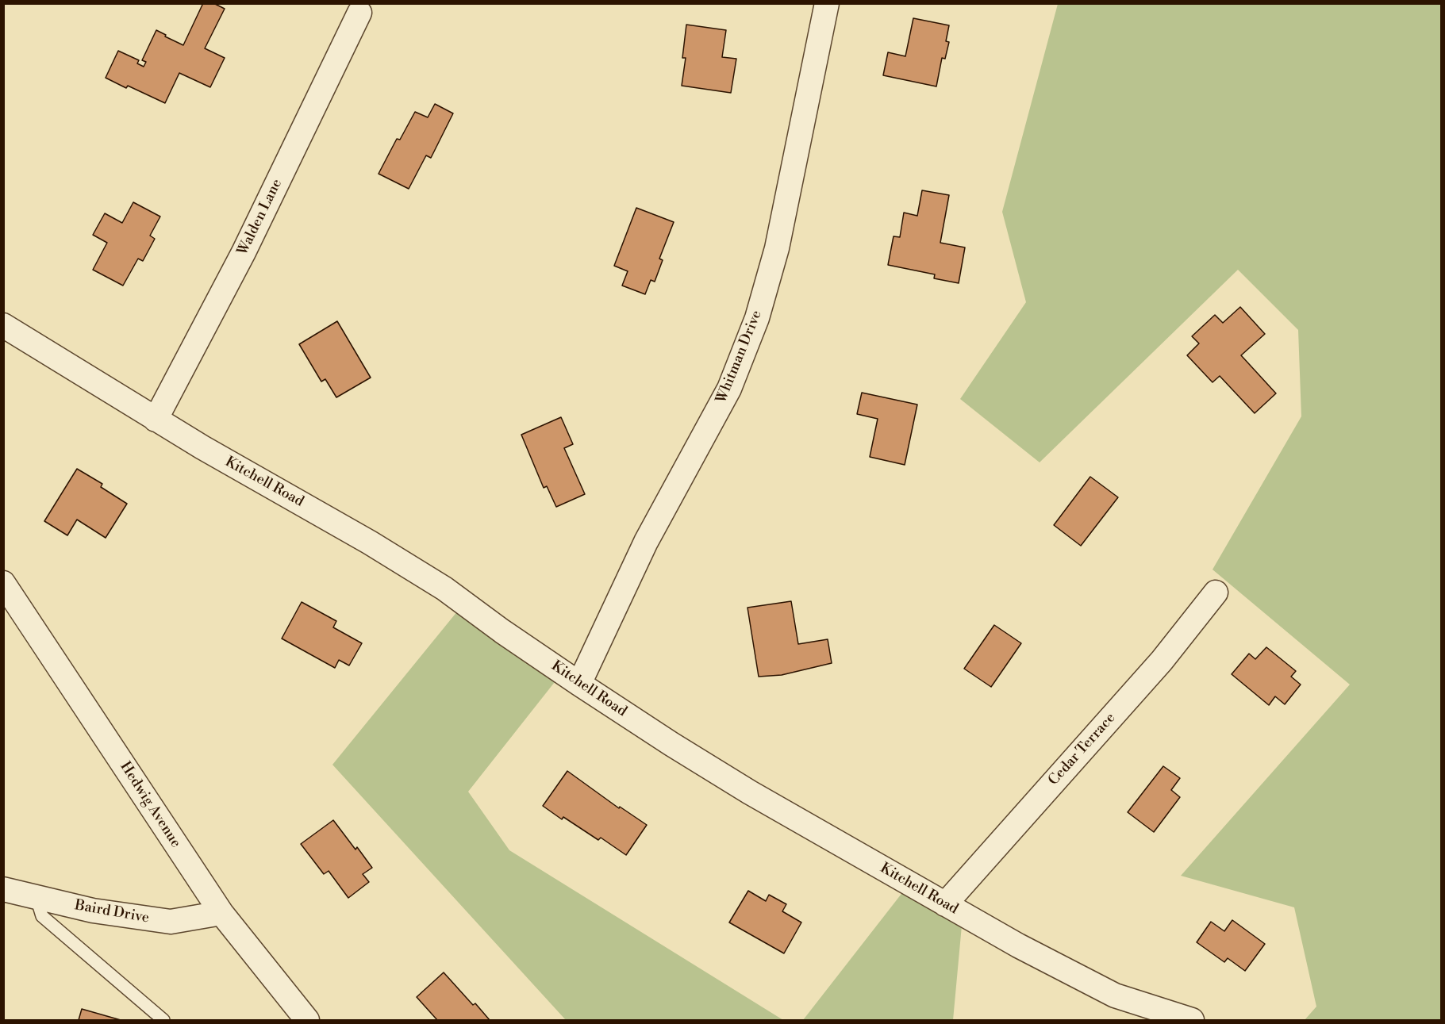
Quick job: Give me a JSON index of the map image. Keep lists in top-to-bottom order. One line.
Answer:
{"streets":{"street":["Walden Lane","Whitman Drive","Kitchell Road","Cedar Terrace","Hedwig Avenue","Baird Drive"]},"crossings":[["Walden Lane","Kitchell Road"],["Whitman Drive","Kitchell Road"],["Kitchell Road","Cedar Terrace"],["Hedwig Avenue","Baird Drive"]]}
